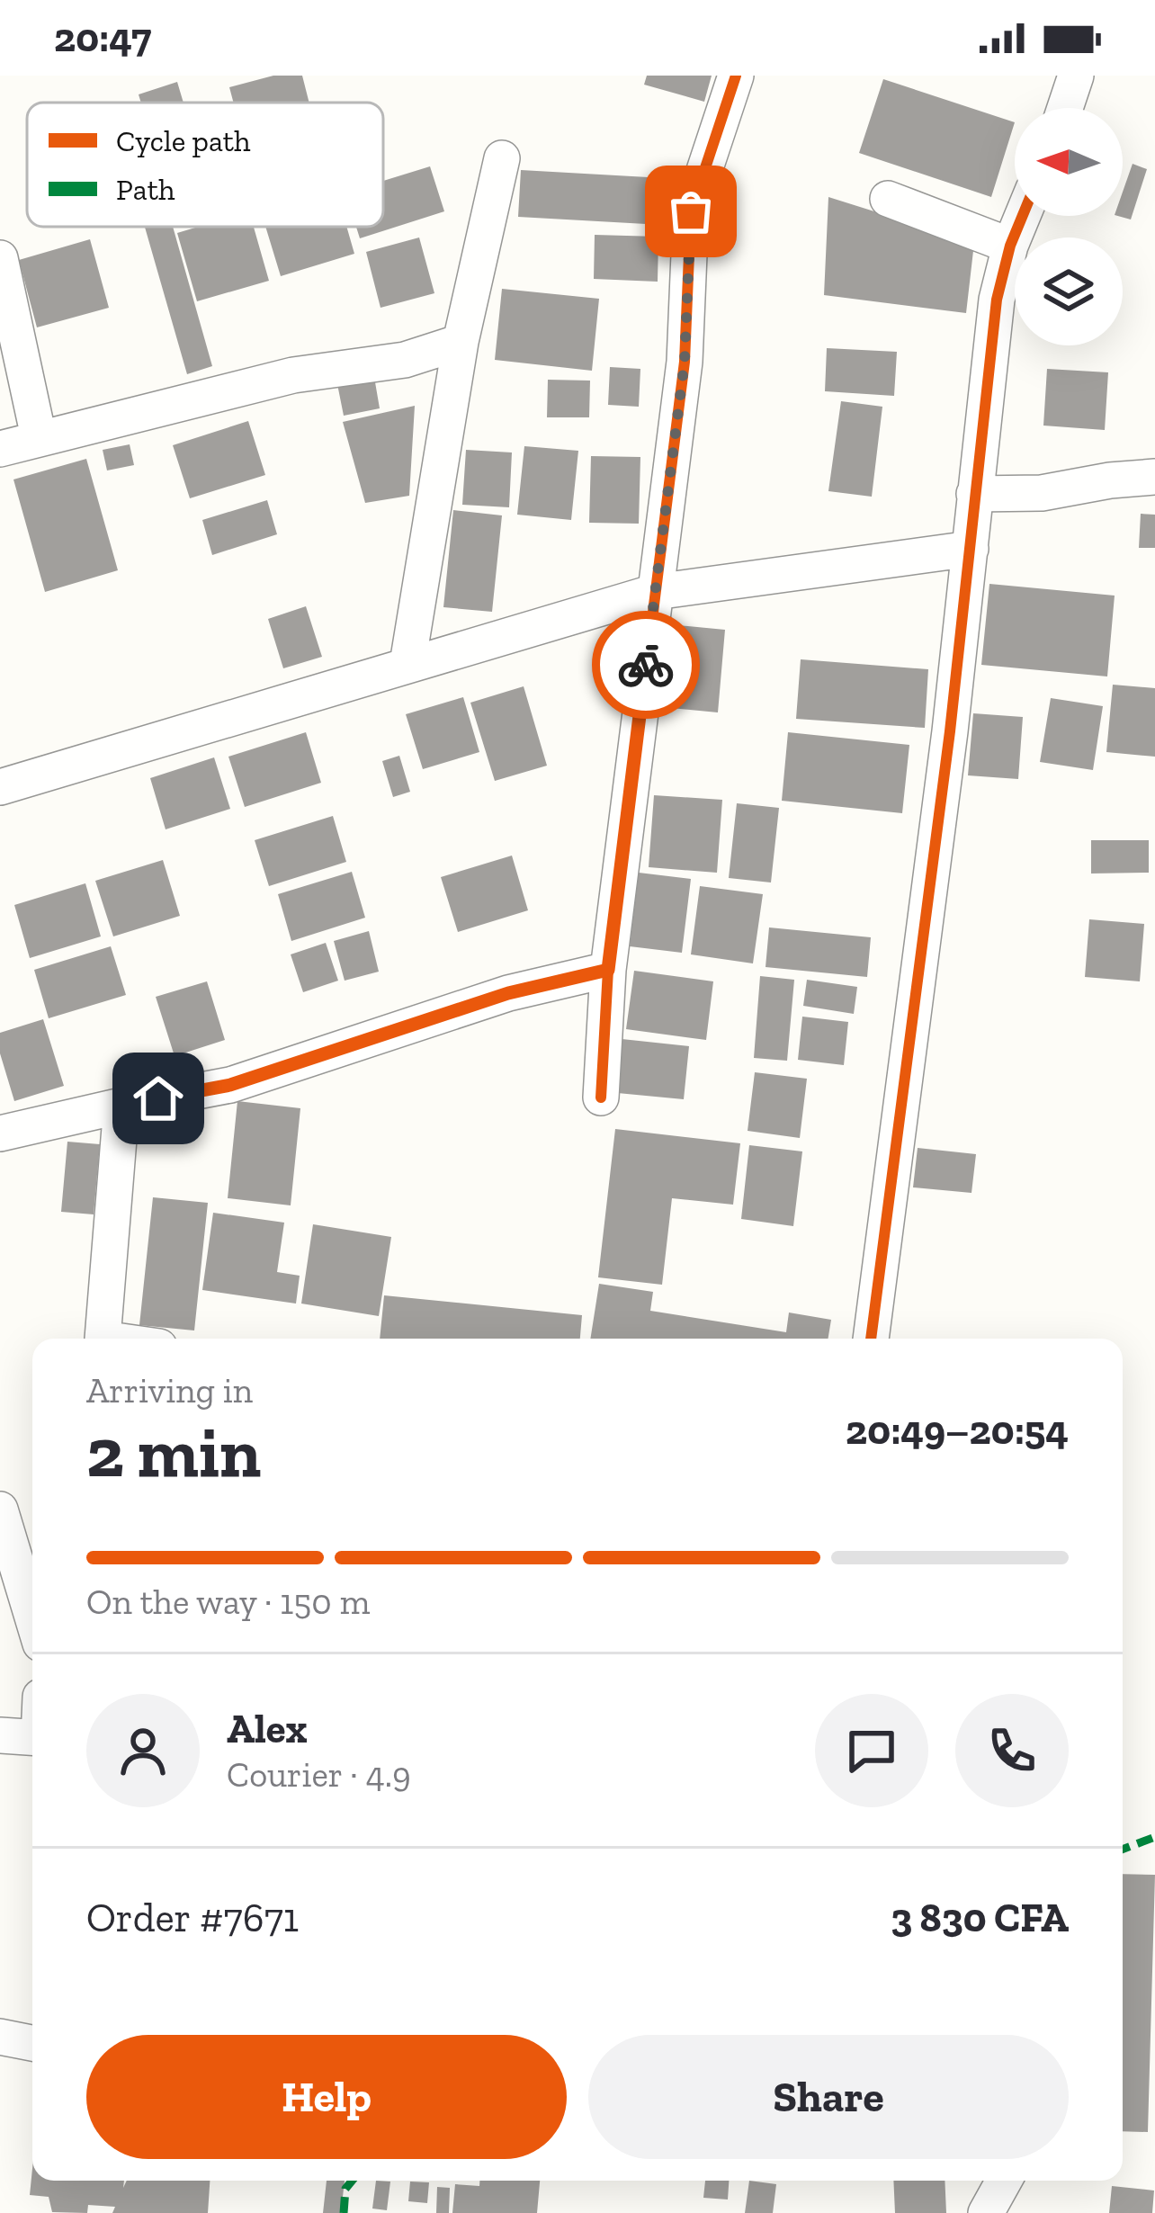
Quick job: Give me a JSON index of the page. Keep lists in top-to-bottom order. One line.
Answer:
{"legend":["Cycle path","Path"],"north":"left","page":{"status":"20:47","heading":["2 min","Arriving in","20:49–20:54"],"panel":["Alex","Courier · 4.9","Order #7671","3 830 CFA"],"bar":"On the way · 150 m","buttons":["Help","Share"]}}
